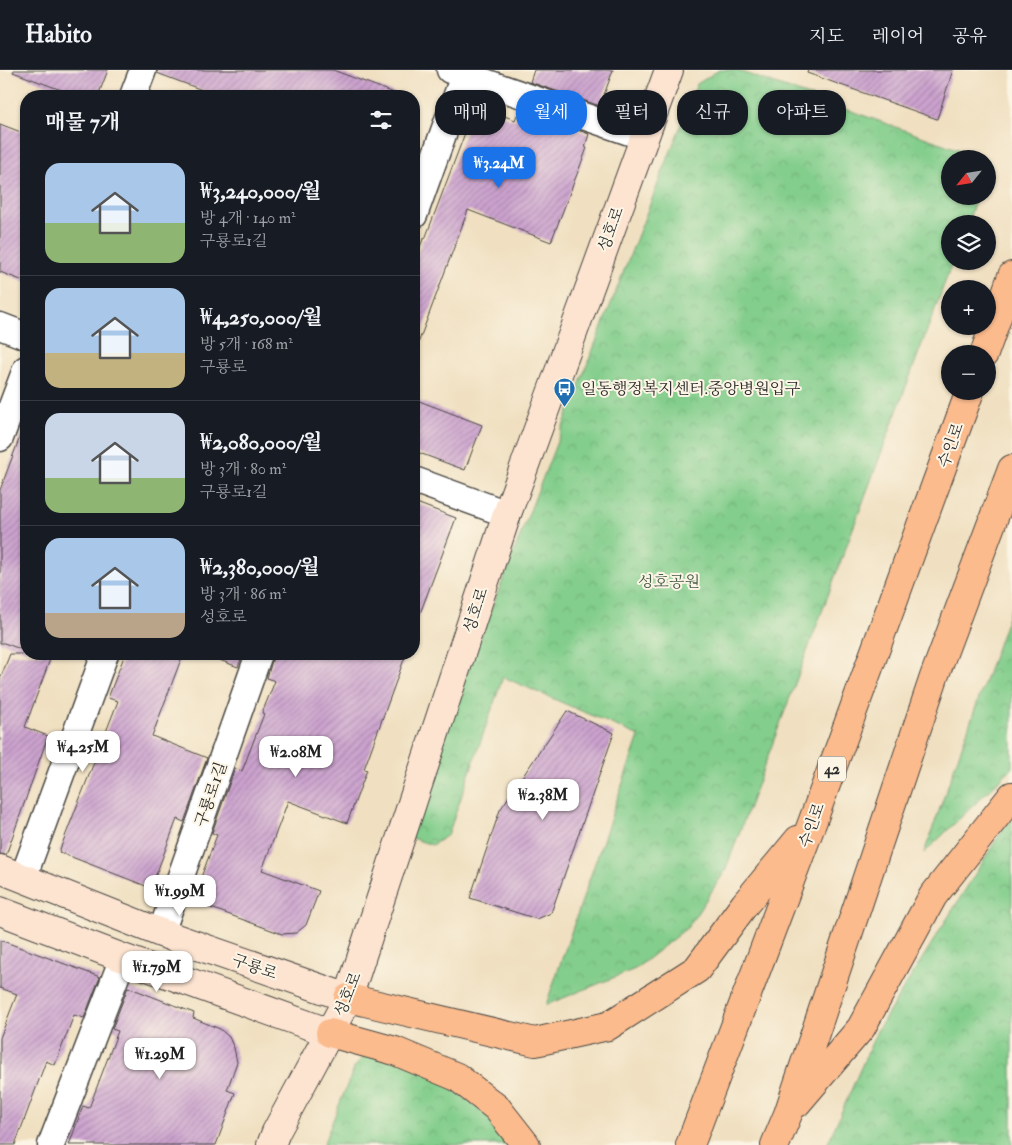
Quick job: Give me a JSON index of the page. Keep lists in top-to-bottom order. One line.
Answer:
{"streets":{"highway":["수인로","42"],"street":["성호로","구룡로1길","구룡로"]},"crossings":[["성호로","구룡로"],["구룡로1길","구룡로"]],"parks":["성호공원"],"places":{"bus stop":["일동행정복지센터.중앙병원입구"]},"north":"bottom left","page":{"header":"Habito","nav":["지도","레이어","공유"],"chip":["매매","월세","필터","신규","아파트"],"heading":"매물 7개","price":["₩3.24M","₩4.25M","₩2.08M","₩2.38M","₩1.99M","₩1.79M","₩1.29M"],"map_buttons":["+","−"],"list":[{"name":"₩3,240,000/월","note":"방 4개 · 140 m² · 구룡로1길"},{"name":"₩4,250,000/월","note":"방 5개 · 168 m² · 구룡로"},{"name":"₩2,080,000/월","note":"방 3개 · 80 m² · 구룡로1길"},{"name":"₩2,380,000/월","note":"방 3개 · 86 m² · 성호로"}]}}
